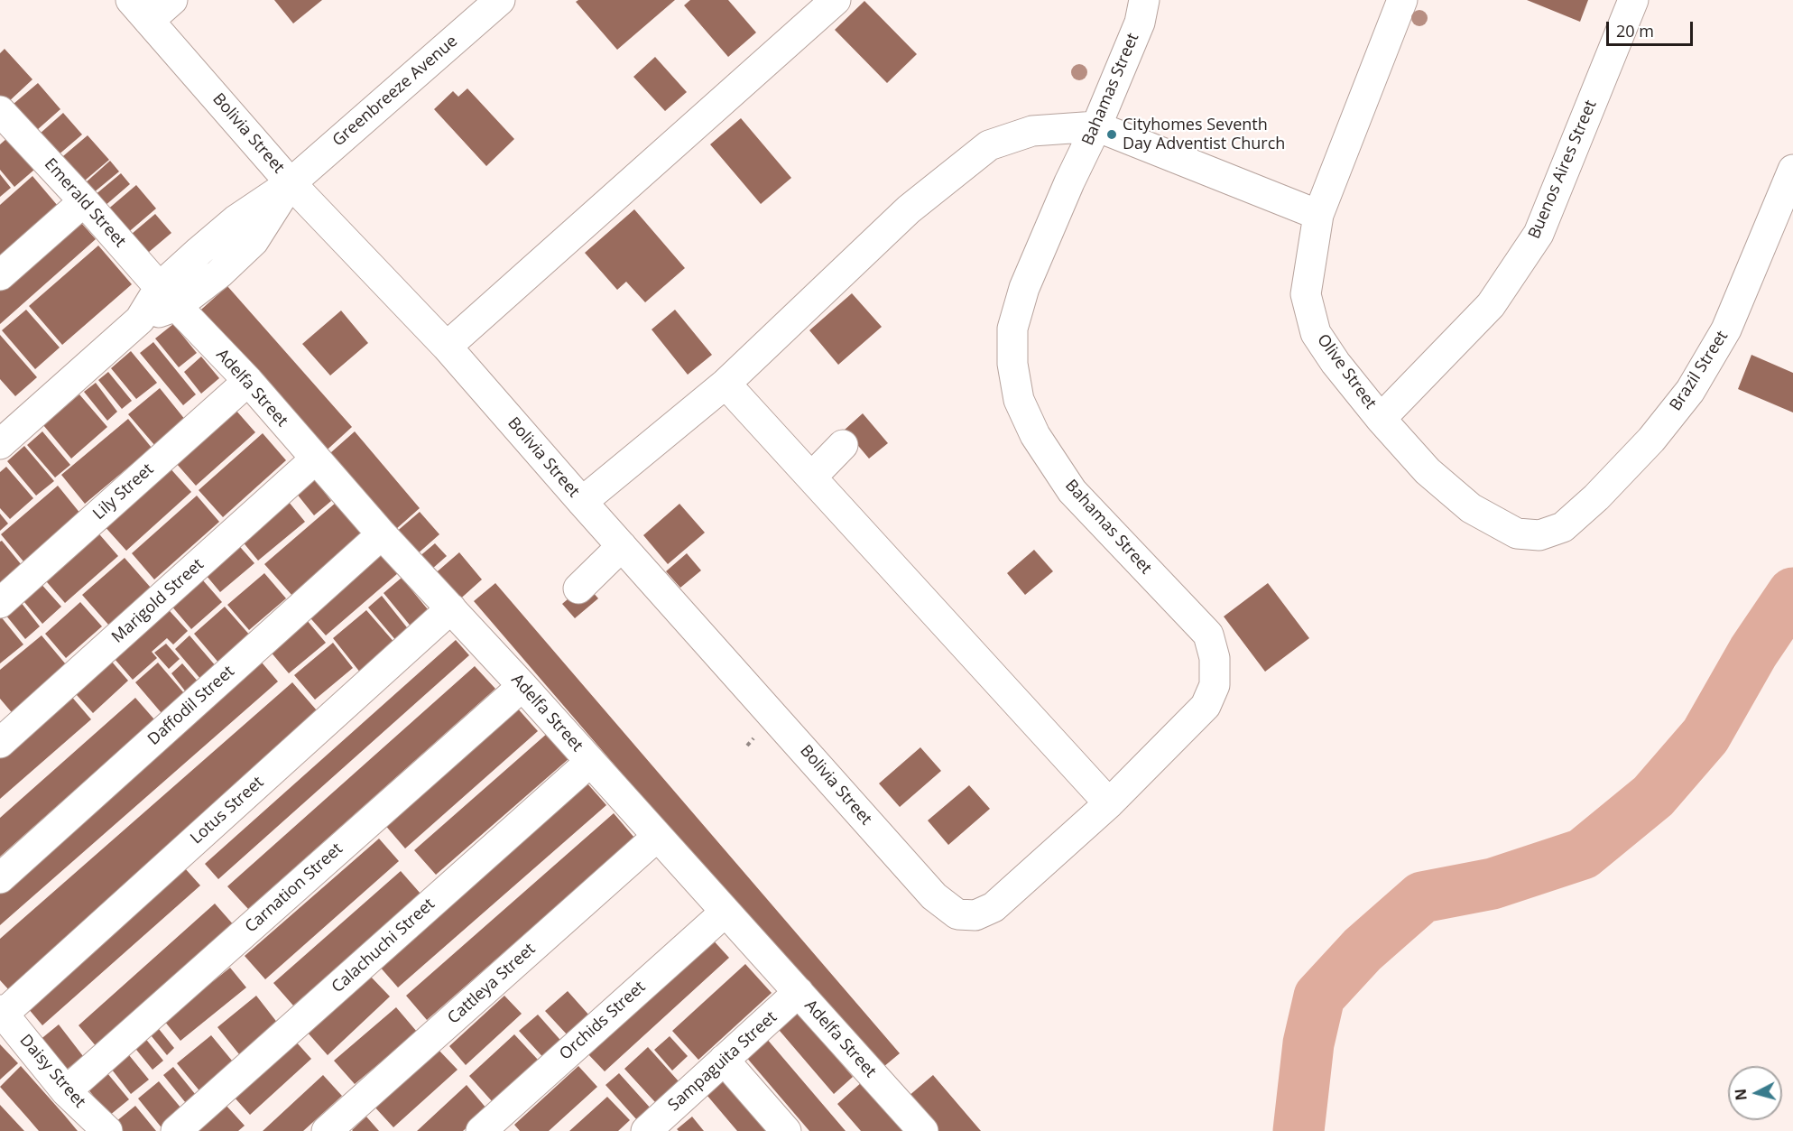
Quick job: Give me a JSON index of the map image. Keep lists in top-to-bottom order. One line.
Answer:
{"streets":{"street":["Bahamas Street","Greenbreeze Avenue","Bolivia Street","Buenos Aires Street","Emerald Street","Brazil Street","Olive Street","Adelfa Street","Lily Street","Marigold Street","Daffodil Street","Lotus Street","Carnation Street","Calachuchi Street","Cattleya Street","Orchids Street","Sampaguita Street","Daisy Street"]},"crossings":[["Bahamas Street","Bolivia Street"],["Greenbreeze Avenue","Bolivia Street"],["Greenbreeze Avenue","Emerald Street"],["Greenbreeze Avenue","Adelfa Street"],["Buenos Aires Street","Olive Street"],["Emerald Street","Adelfa Street"],["Brazil Street","Olive Street"],["Adelfa Street","Lily Street"],["Adelfa Street","Marigold Street"],["Adelfa Street","Daffodil Street"],["Adelfa Street","Lotus Street"],["Adelfa Street","Carnation Street"],["Adelfa Street","Calachuchi Street"],["Adelfa Street","Cattleya Street"],["Adelfa Street","Orchids Street"],["Adelfa Street","Sampaguita Street"],["Lotus Street","Daisy Street"],["Carnation Street","Daisy Street"]],"places":["Cityhomes Seventh Day Adventist Church"],"scale_bar":"20 m","north":"left"}
